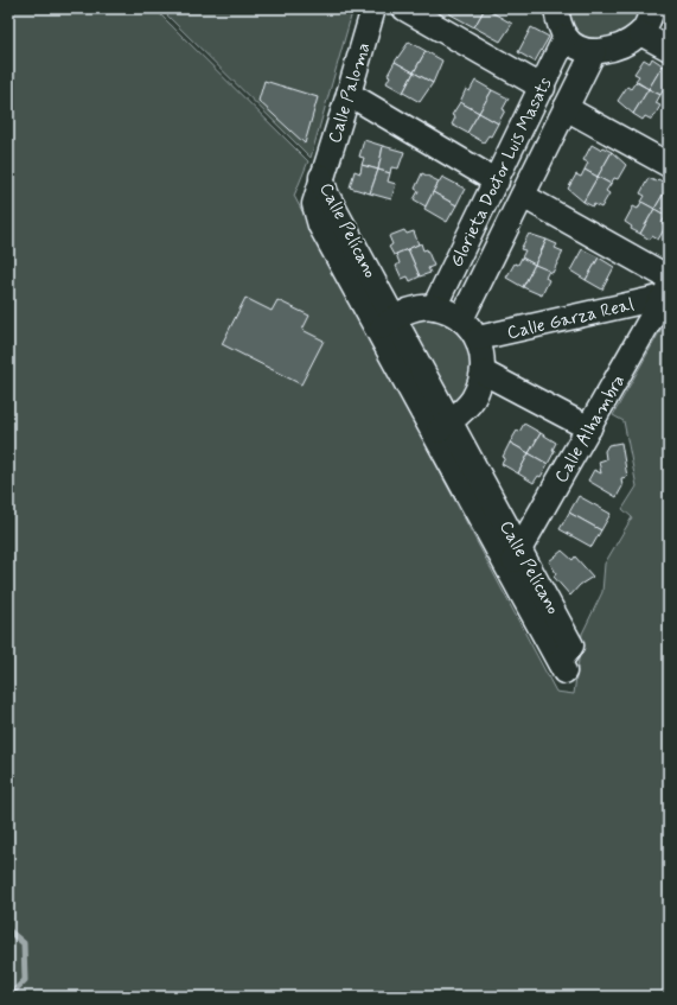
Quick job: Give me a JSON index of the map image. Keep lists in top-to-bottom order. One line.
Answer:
{"streets":{"street":["Calle Paloma","Glorieta Doctor Luis Masats","Calle Pelícano","Calle Garza Real","Calle Alhambra"]},"crossings":[["Calle Paloma","Calle Pelícano"],["Calle Pelícano","Calle Alhambra"],["Calle Garza Real","Calle Alhambra"]]}
